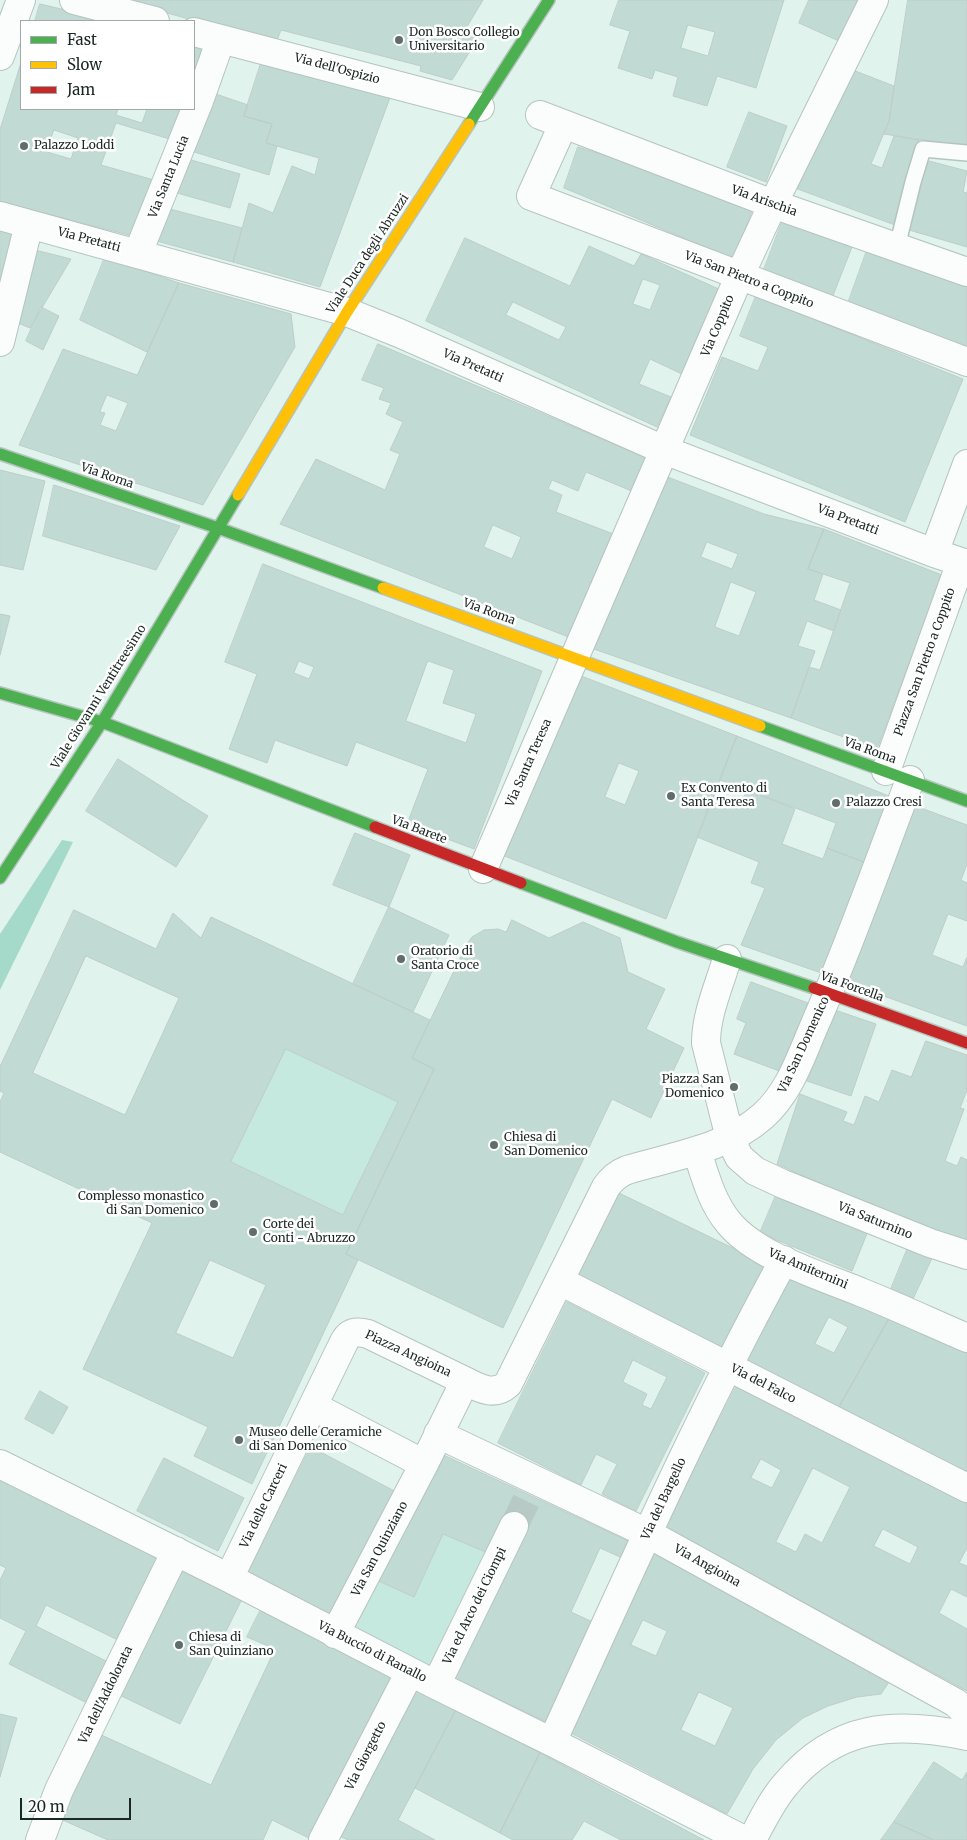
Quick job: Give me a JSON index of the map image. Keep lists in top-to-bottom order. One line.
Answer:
{"streets":{"street":["Via dell'Ospizio","Via Santa Lucia","Via Arischia","Via Pretatti","Viale Duca degli Abruzzi","Via San Pietro a Coppito","Via Coppito","Via Roma","Piazza San Pietro a Coppito","Viale Giovanni Ventitreesimo","Via Santa Teresa","Via Barete","Via Forcella","Via San Domenico","Via Saturnino","Via Amiternini","Piazza Angioina","Via del Falco","Via del Bargello","Via delle Carceri","Via San Quinziano","Via Angioina","Via ed Arco dei Ciompi","Via Buccio di Ranallo","Via dell'Addolorata","Via Giorgetto"]},"crossings":[["Via dell'Ospizio","Via Santa Lucia"],["Via dell'Ospizio","Viale Duca degli Abruzzi"],["Via Santa Lucia","Via Pretatti"],["Via Arischia","Via San Pietro a Coppito"],["Via Arischia","Via Coppito"],["Via Pretatti","Viale Duca degli Abruzzi"],["Via Pretatti","Via Coppito"],["Via Pretatti","Piazza San Pietro a Coppito"],["Viale Duca degli Abruzzi","Via Roma"],["Viale Duca degli Abruzzi","Viale Giovanni Ventitreesimo"],["Via San Pietro a Coppito","Via Coppito"],["Via Coppito","Via Roma"],["Via Coppito","Via Santa Teresa"],["Via Roma","Piazza San Pietro a Coppito"],["Via Roma","Viale Giovanni Ventitreesimo"],["Via Roma","Via Santa Teresa"],["Via Roma","Via San Domenico"],["Piazza San Pietro a Coppito","Via San Domenico"],["Viale Giovanni Ventitreesimo","Via Barete"],["Via Santa Teresa","Via Barete"],["Via Barete","Via Forcella"],["Via Forcella","Via San Domenico"],["Via San Domenico","Via Saturnino"],["Via San Domenico","Via Amiternini"],["Via San Domenico","Piazza Angioina"],["Via San Domenico","Via del Falco"],["Via Amiternini","Via del Bargello"],["Piazza Angioina","Via delle Carceri"],["Piazza Angioina","Via San Quinziano"],["Piazza Angioina","Via Angioina"],["Via del Falco","Via del Bargello"],["Via del Bargello","Via Angioina"],["Via del Bargello","Via Buccio di Ranallo"],["Via delle Carceri","Via Buccio di Ranallo"],["Via San Quinziano","Via Buccio di Ranallo"],["Via ed Arco dei Ciompi","Via Buccio di Ranallo"],["Via Buccio di Ranallo","Via dell'Addolorata"],["Via Buccio di Ranallo","Via Giorgetto"]],"places":["Don Bosco Collegio Universitario","Palazzo Loddi","Ex Convento di Santa Teresa","Palazzo Cresi","Oratorio di Santa Croce","Piazza San Domenico","Chiesa di San Domenico","Complesso monastico di San Domenico","Corte dei Conti - Abruzzo","Museo delle Ceramiche di San Domenico","Chiesa di San Quinziano"],"legend":["Fast","Slow","Jam"],"scale_bar":"20 m"}
